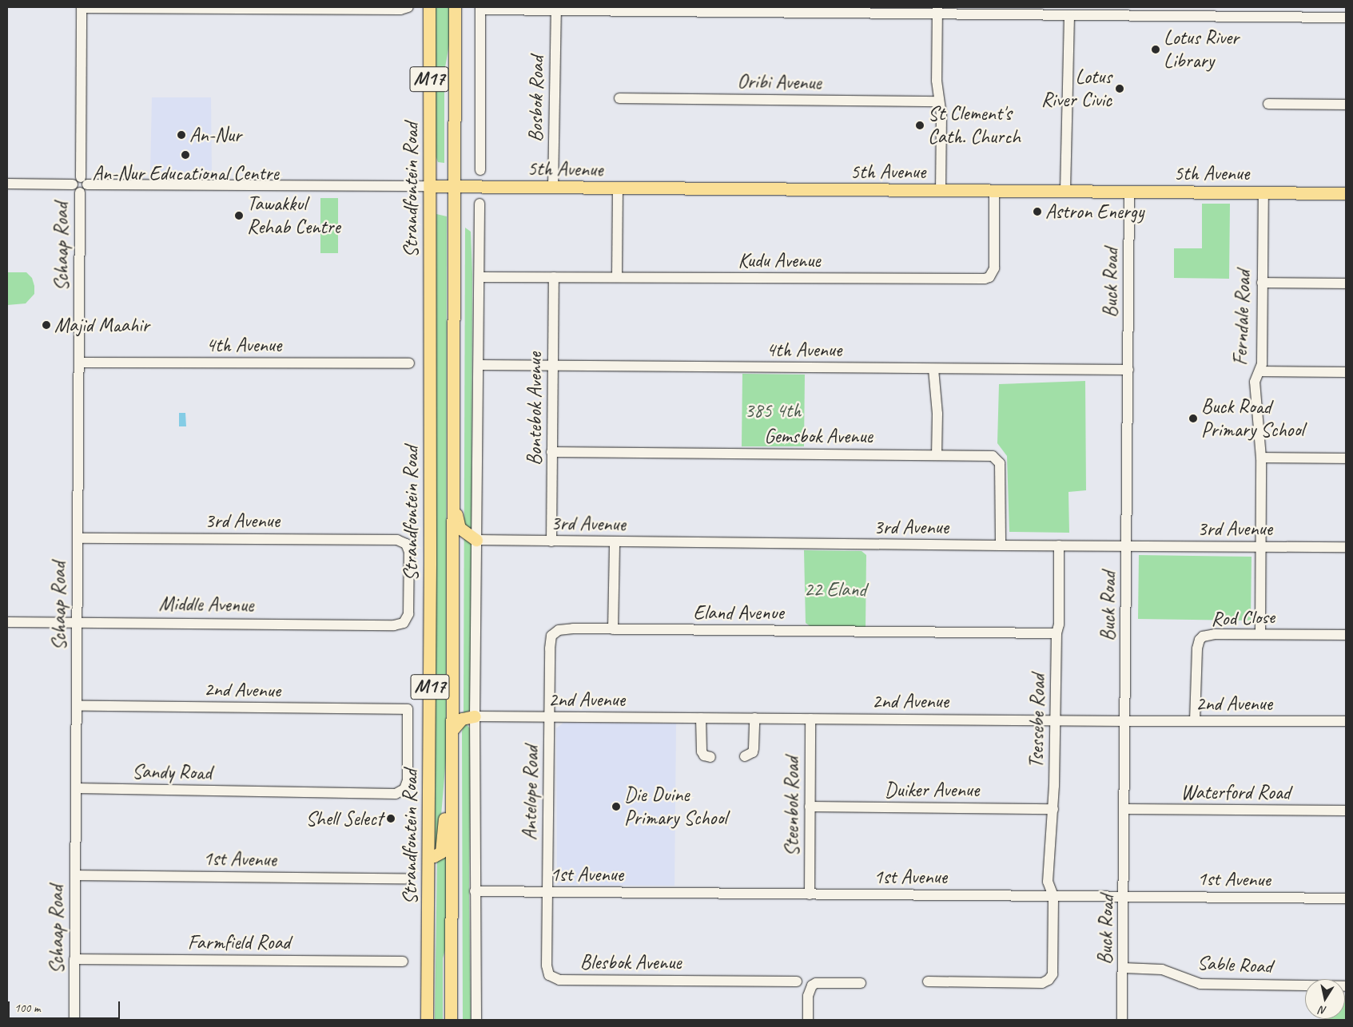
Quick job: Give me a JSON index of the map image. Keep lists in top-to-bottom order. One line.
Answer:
{"streets":{"main road":["M17","5th Avenue","Strandfontein Road"],"street":["Oribi Avenue","Bosbok Road","Schaap Road","Kudu Avenue","Buck Road","Ferndale Road","4th Avenue","Bontebok Avenue","Gemsbok Avenue","3rd Avenue","Middle Avenue","Eland Avenue","Rod Close","2nd Avenue","Tsessebe Road","Sandy Road","Duiker Avenue","Waterford Road","Antelope Road","Steenbok Road","1st Avenue","Farmfield Road","Blesbok Avenue","Sable Road"]},"crossings":[["Bosbok Road","5th Avenue"],["5th Avenue","Strandfontein Road"],["5th Avenue","Kudu Avenue"],["5th Avenue","Buck Road"],["5th Avenue","Ferndale Road"],["Schaap Road","4th Avenue"],["Schaap Road","3rd Avenue"],["Schaap Road","Middle Avenue"],["Schaap Road","2nd Avenue"],["Schaap Road","Sandy Road"],["Schaap Road","1st Avenue"],["Schaap Road","Farmfield Road"],["Kudu Avenue","Bontebok Avenue"],["Buck Road","4th Avenue"],["Buck Road","3rd Avenue"],["Buck Road","2nd Avenue"],["Buck Road","Waterford Road"],["Buck Road","1st Avenue"],["Buck Road","Sable Road"],["Ferndale Road","3rd Avenue"],["Ferndale Road","Rod Close"],["4th Avenue","Bontebok Avenue"],["Bontebok Avenue","Gemsbok Avenue"],["Bontebok Avenue","3rd Avenue"],["Gemsbok Avenue","3rd Avenue"],["3rd Avenue","Middle Avenue"],["3rd Avenue","Tsessebe Road"],["Eland Avenue","2nd Avenue"],["Eland Avenue","Tsessebe Road"],["Eland Avenue","Antelope Road"],["Rod Close","2nd Avenue"],["2nd Avenue","Tsessebe Road"],["2nd Avenue","Sandy Road"],["2nd Avenue","Antelope Road"],["2nd Avenue","Steenbok Road"],["Tsessebe Road","Duiker Avenue"],["Tsessebe Road","1st Avenue"],["Duiker Avenue","Steenbok Road"],["Antelope Road","1st Avenue"],["Antelope Road","Blesbok Avenue"],["Steenbok Road","1st Avenue"],["1st Avenue","Blesbok Avenue"]],"parks":["385 4th","22 Eland"],"places":["Lotus River Library","Lotus River Civic","St Clement's Cath. Church","An-Nur","An-Nur Educational Centre","Astron Energy","Tawakkul Rehab Centre","Majid Maahir","Buck Road Primary School","Die Duine Primary School","Shell Select"],"scale_bar":"100 m","north":"bottom"}
